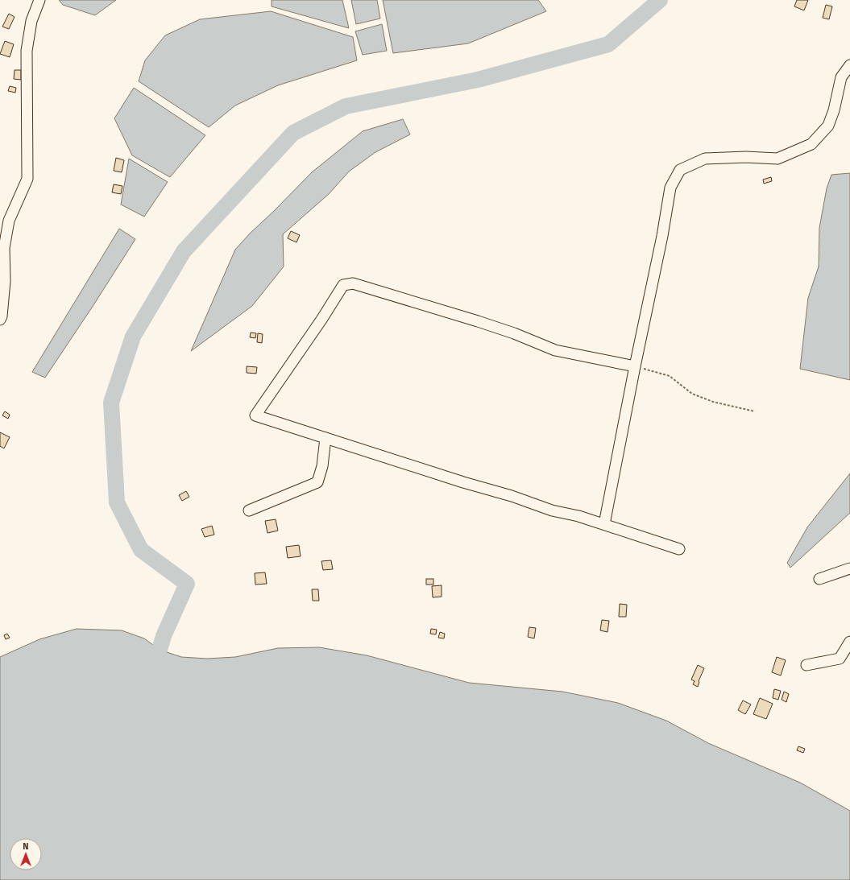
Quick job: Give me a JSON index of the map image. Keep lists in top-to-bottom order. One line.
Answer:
{"north":"top"}
